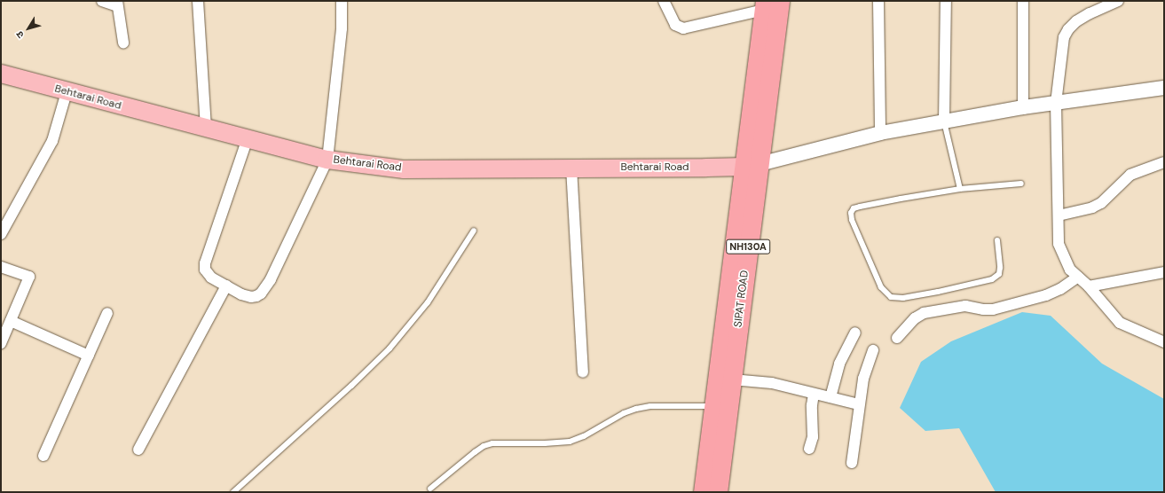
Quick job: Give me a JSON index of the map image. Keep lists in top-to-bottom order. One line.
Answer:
{"streets":{"highway":["NH130A","SIPAT ROAD"],"main road":["Behtarai Road"]},"crossings":[["Behtarai Road","SIPAT ROAD"]],"north":"bottom left"}
